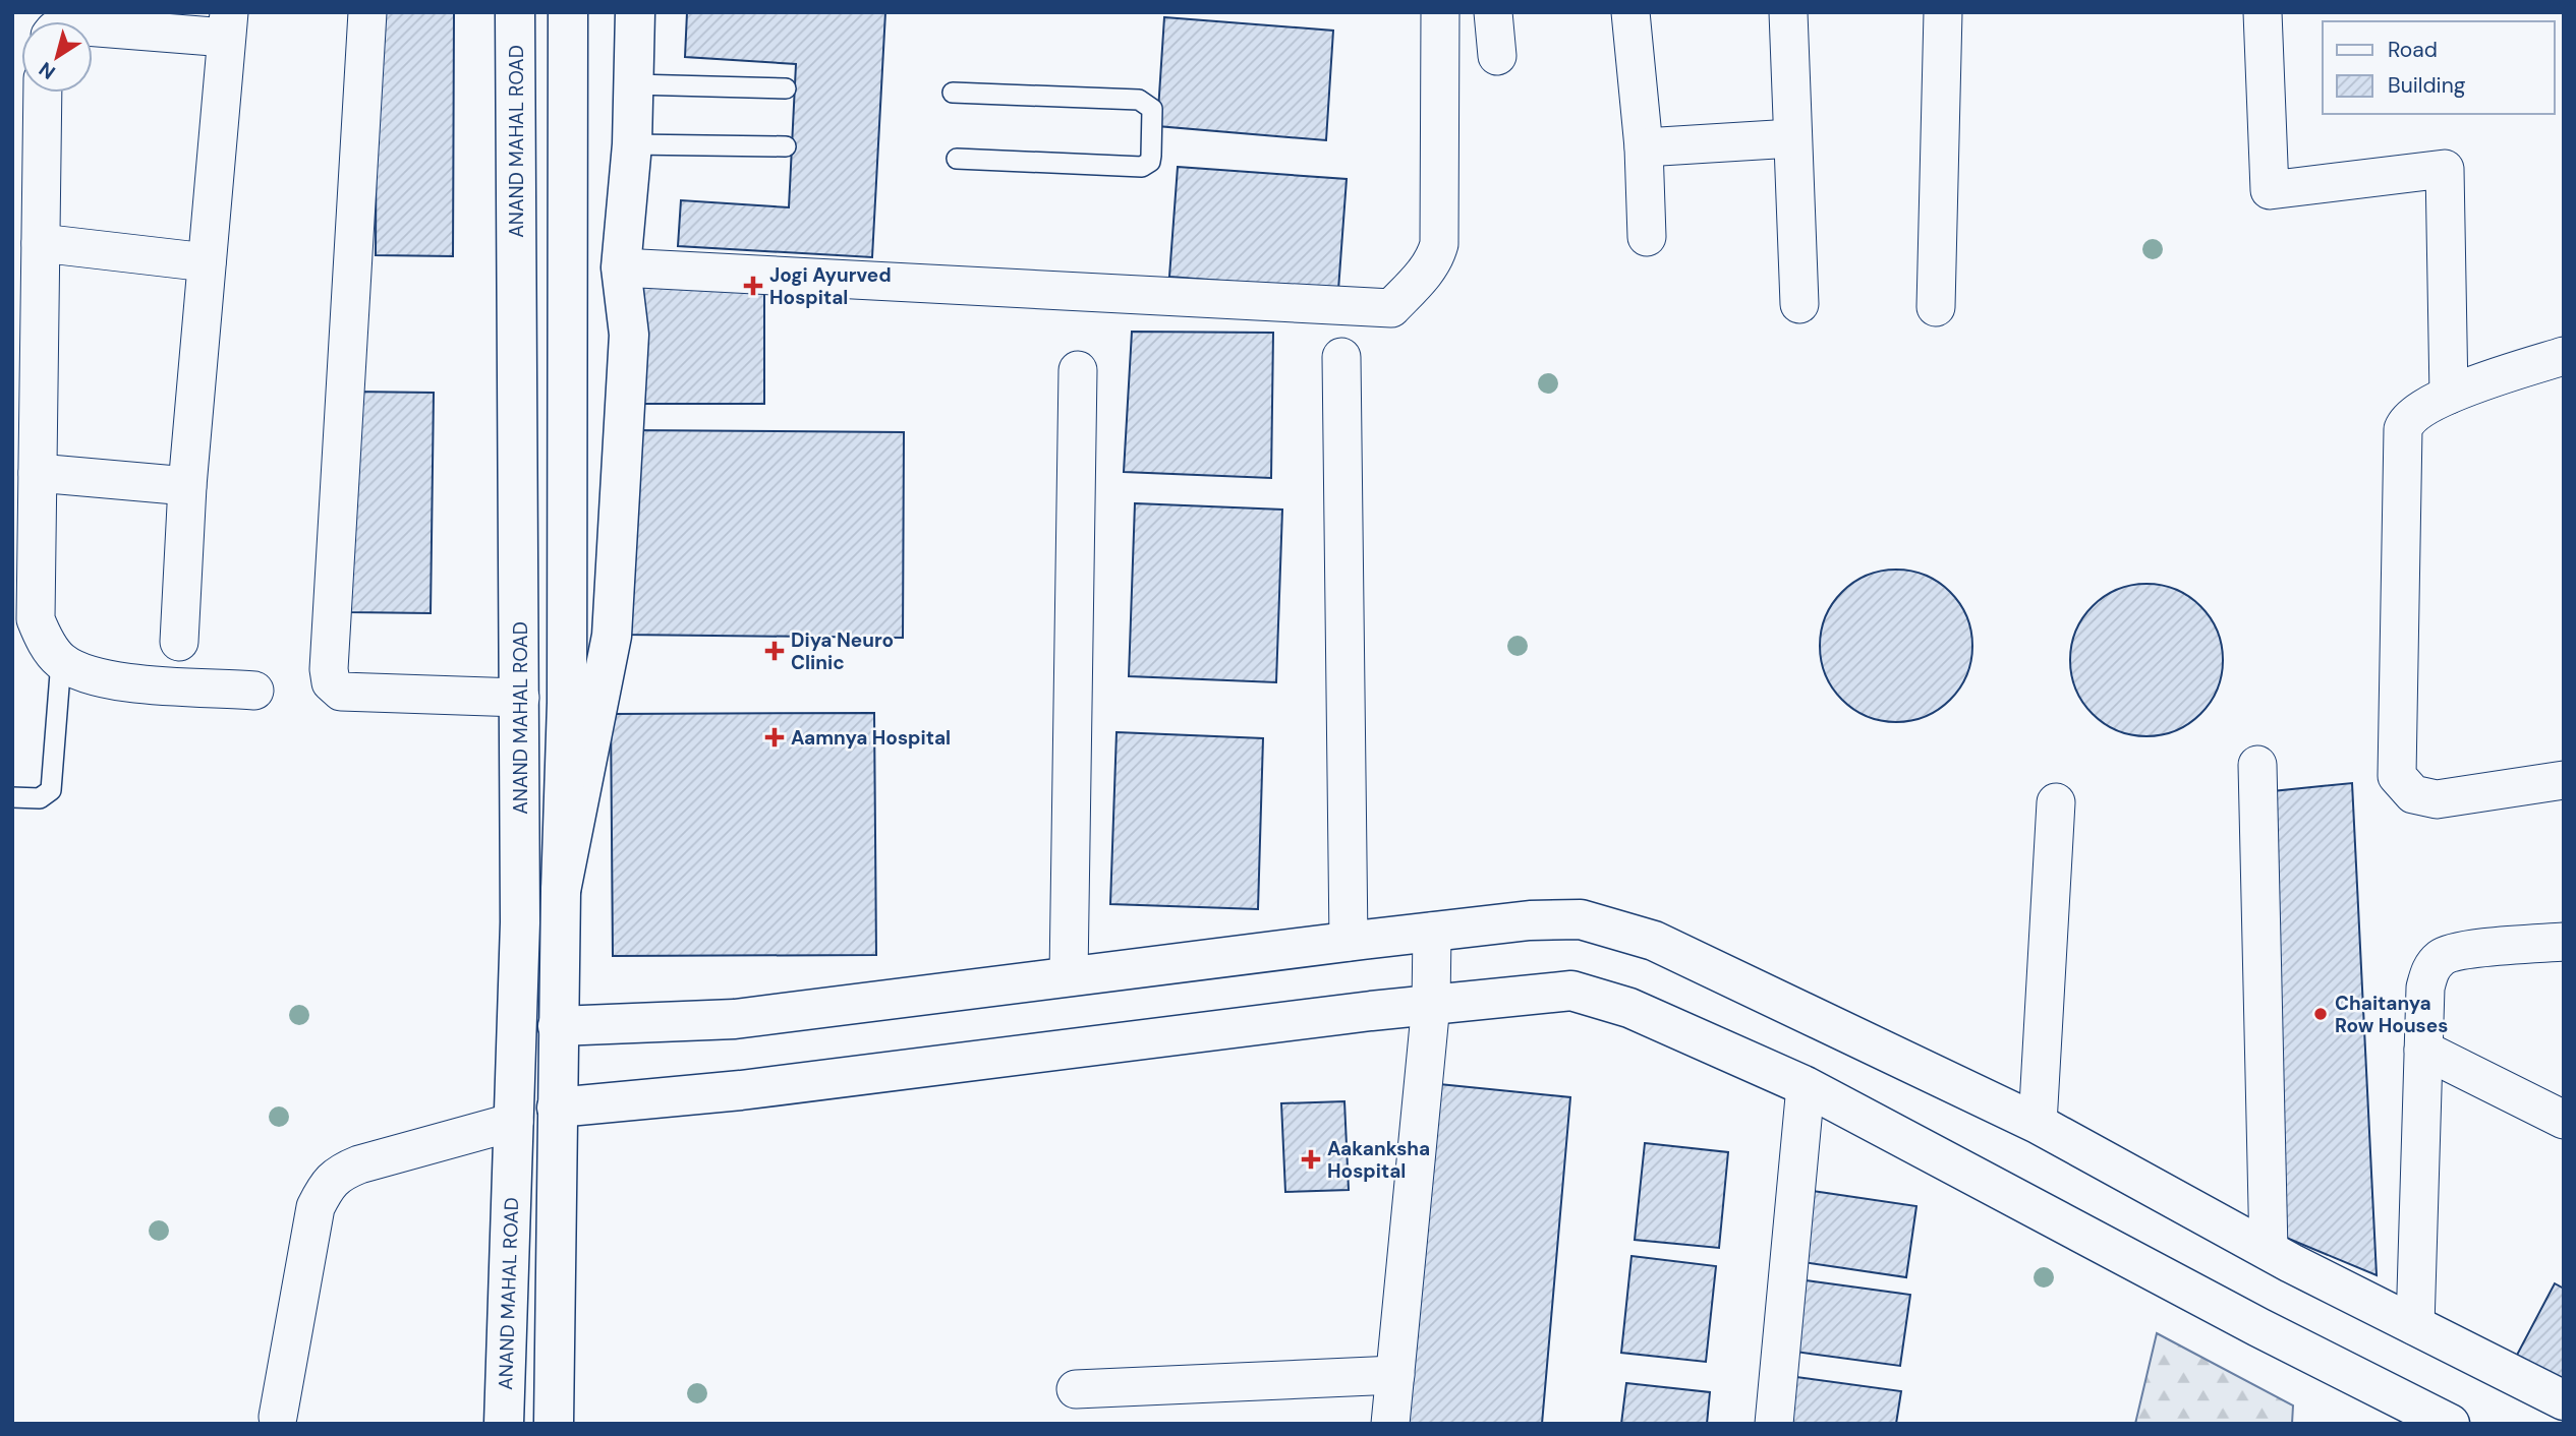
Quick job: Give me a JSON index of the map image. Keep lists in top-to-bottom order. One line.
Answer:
{"streets":{"main road":["ANAND MAHAL ROAD"]},"places":{"health":["Jogi Ayurved Hospital","Diya Neuro Clinic","Aamnya Hospital","Aakanksha Hospital"],"other":["Chaitanya Row Houses"]},"legend":["Road","Building"],"north":"bottom left"}
